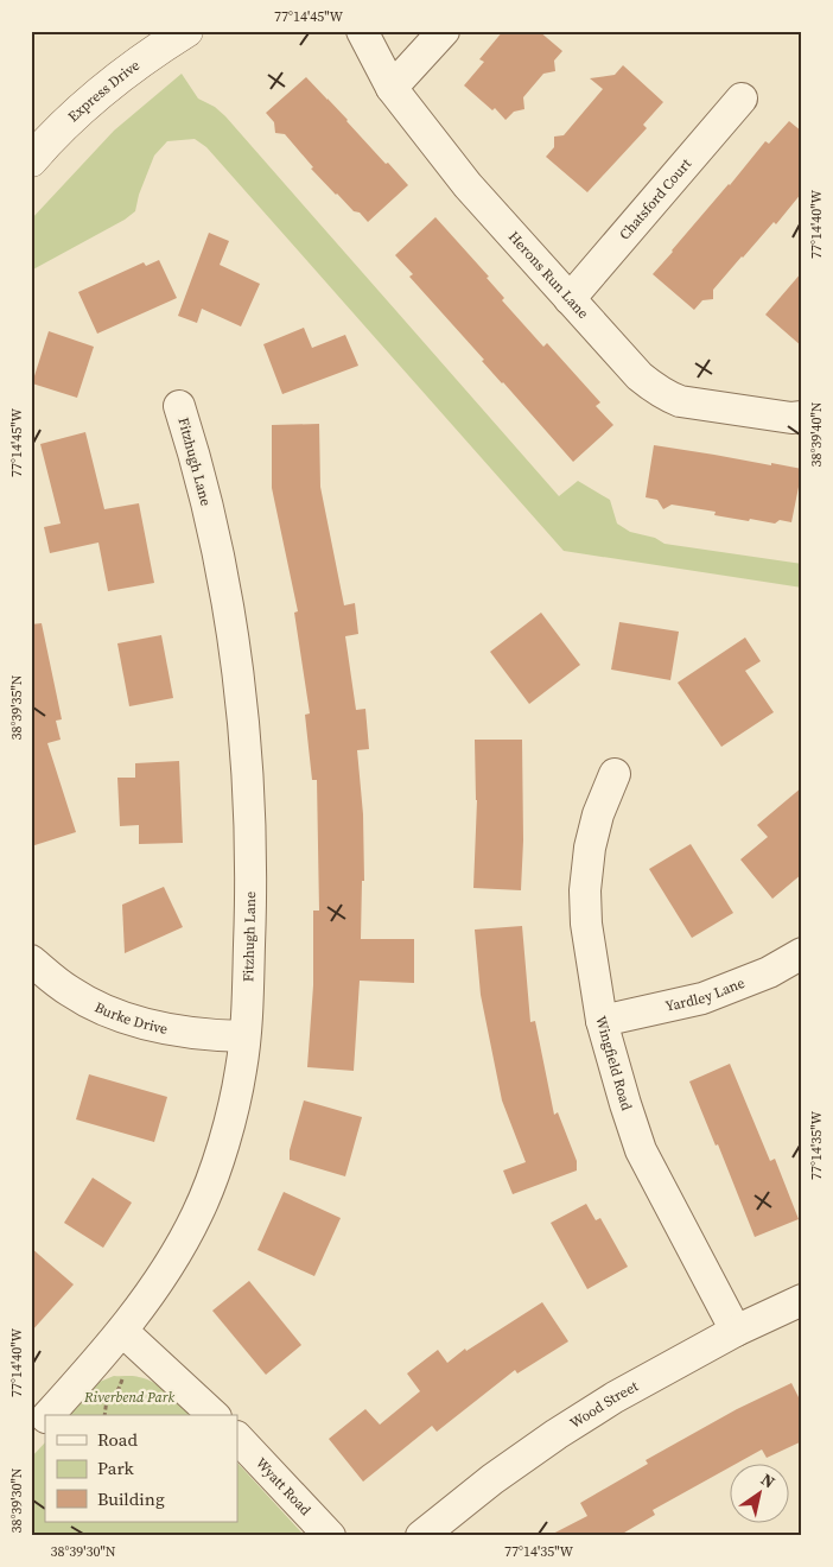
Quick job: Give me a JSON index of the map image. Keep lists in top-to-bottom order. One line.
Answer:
{"streets":{"street":["Express Drive","Chatsford Court","Herons Run Lane","Fitzhugh Lane","Yardley Lane","Burke Drive","Wingfield Road","Wood Street","Wyatt Road"]},"crossings":[["Chatsford Court","Herons Run Lane"],["Fitzhugh Lane","Burke Drive"],["Yardley Lane","Wingfield Road"],["Wingfield Road","Wood Street"]],"parks":["Riverbend Park"],"legend":["Road","Park","Building"],"north":"top right","coordinates":["77°14'45\"W","77°14'40\"W","38°39'40\"N","38°39'35\"N","77°14'35\"W","38°39'30\"N"]}
